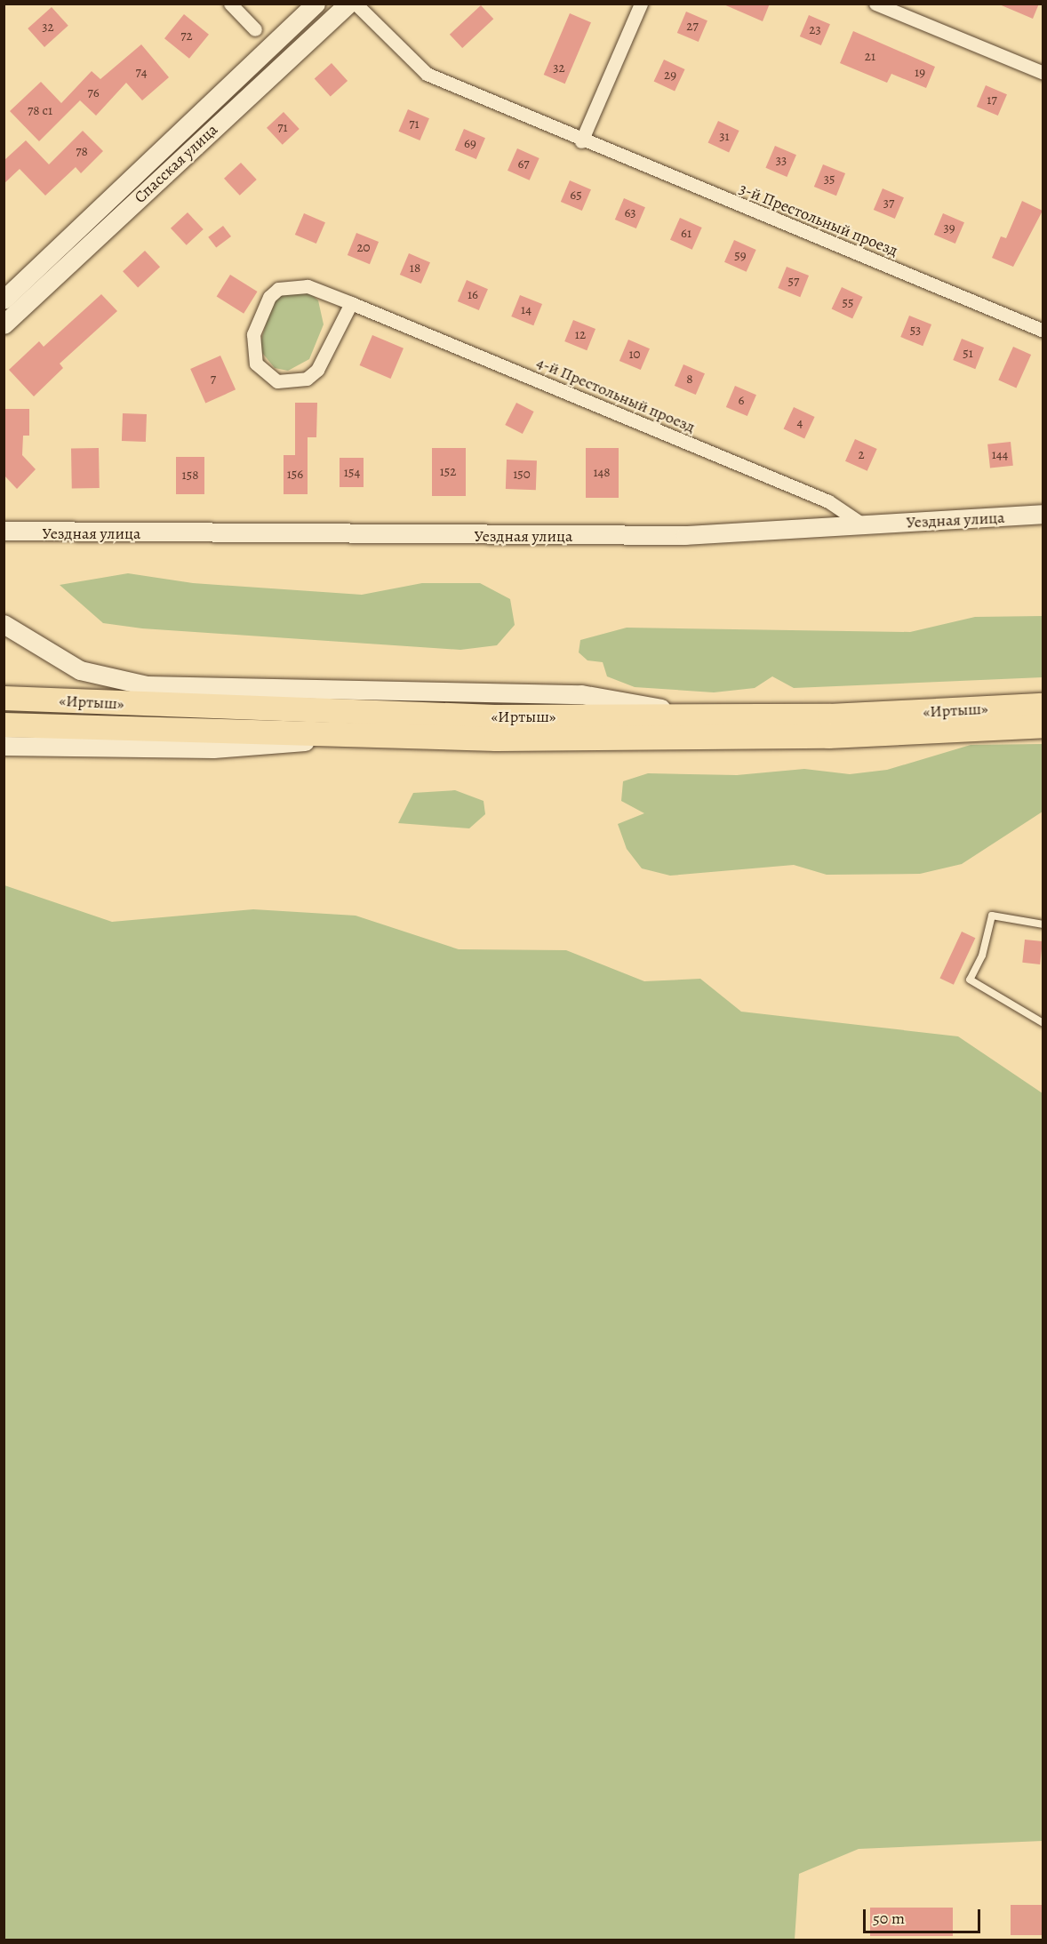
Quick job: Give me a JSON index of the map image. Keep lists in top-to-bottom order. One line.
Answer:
{"streets":{"highway":["«Иртыш»"],"street":["Спасская улица","3-й Престольный проезд","4-й Престольный проезд","Уездная улица"]},"crossings":[["4-й Престольный проезд","Уездная улица"]],"house_numbers":["27","32","23","72","21","32","74","19","29","76","17","78 с1","71","71","31","69","78","33","67","35","65","37","63","39","61","20","59","18","57","16","55","14","53","12","51","10","7","8","6","4","2","144","152","154","148","156","150","158"],"scale_bar":"50 m"}
